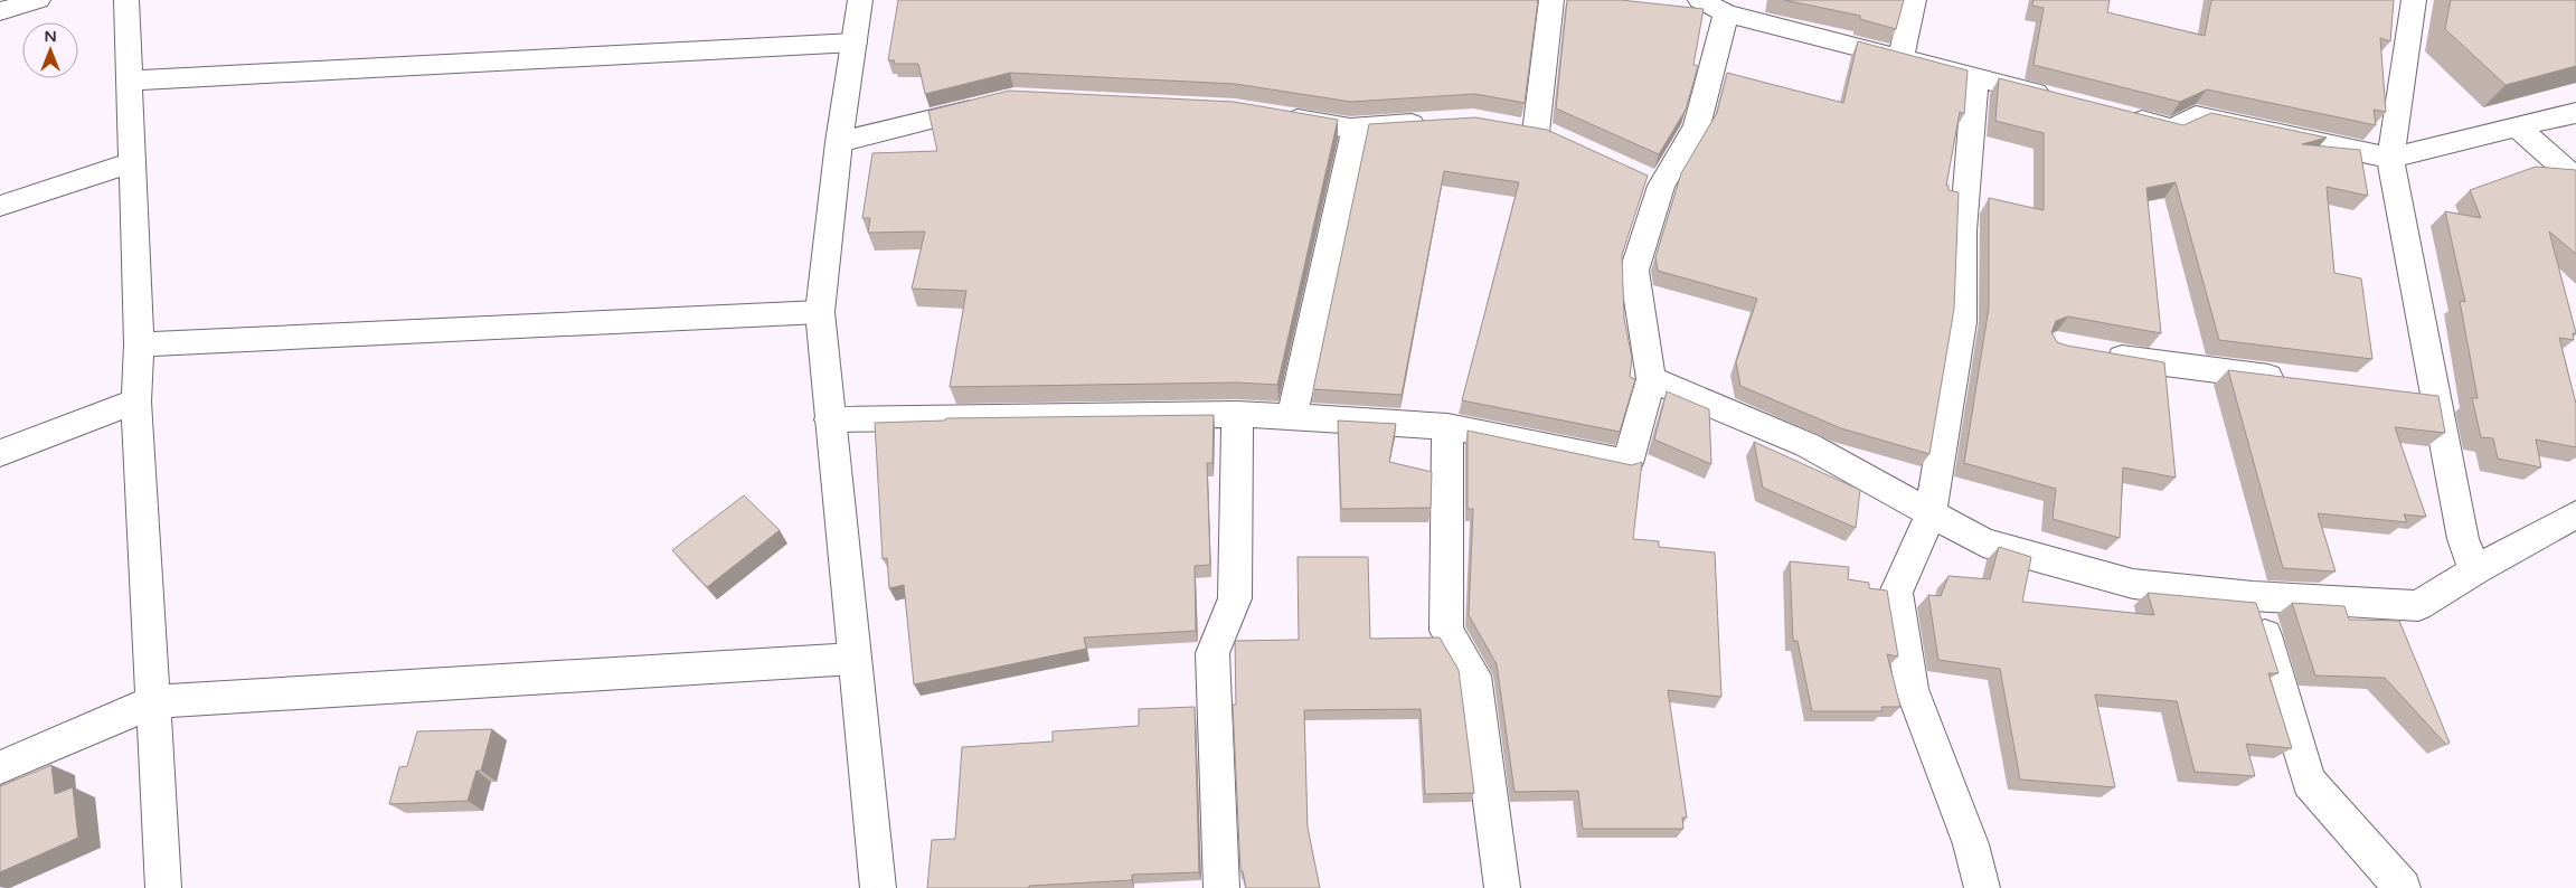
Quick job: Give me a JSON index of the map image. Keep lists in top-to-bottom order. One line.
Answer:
{"north":"top"}
